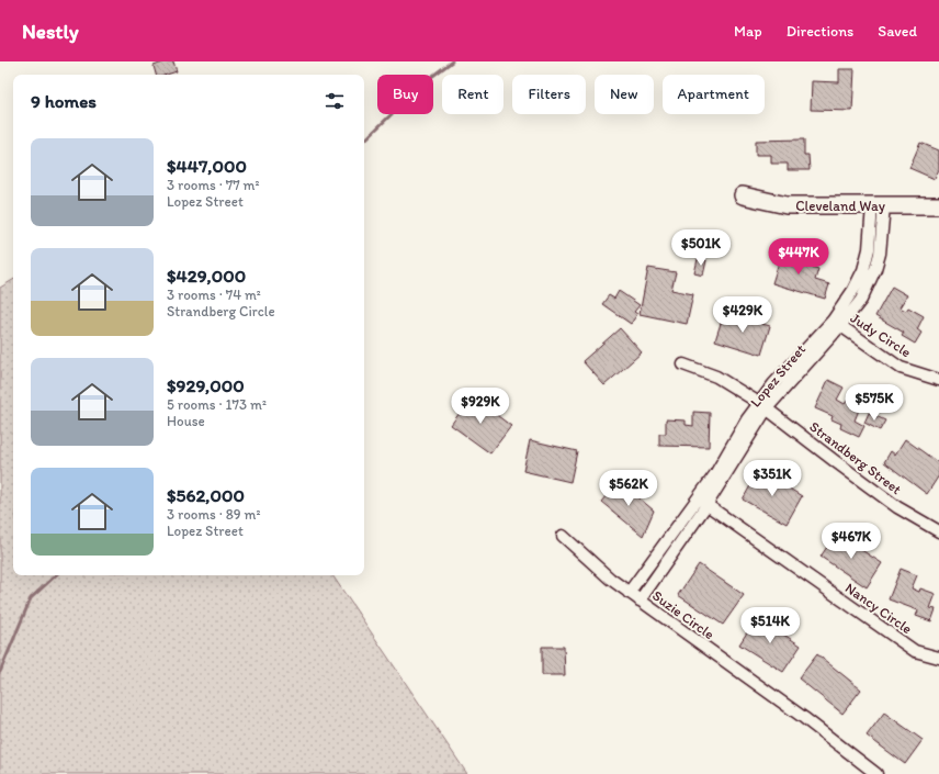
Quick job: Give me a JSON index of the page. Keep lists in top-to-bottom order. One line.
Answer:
{"streets":{"street":["Cleveland Way","Judy Circle","Lopez Street","Strandberg Street","Nancy Circle","Suzie Circle"]},"crossings":[["Cleveland Way","Lopez Street"],["Judy Circle","Lopez Street"],["Lopez Street","Strandberg Street"],["Lopez Street","Nancy Circle"],["Lopez Street","Suzie Circle"]],"page":{"header":"Nestly","nav":["Map","Directions","Saved"],"chip":["Buy","Rent","Filters","New","Apartment"],"heading":"9 homes","list":[{"name":"$447,000","note":"3 rooms · 77 m² · Lopez Street"},{"name":"$429,000","note":"3 rooms · 74 m² · Strandberg Circle"},{"name":"$929,000","note":"5 rooms · 173 m² · House"},{"name":"$562,000","note":"3 rooms · 89 m² · Lopez Street"}],"price":["$501K","$447K","$429K","$575K","$929K","$351K","$562K","$467K","$514K"]}}
